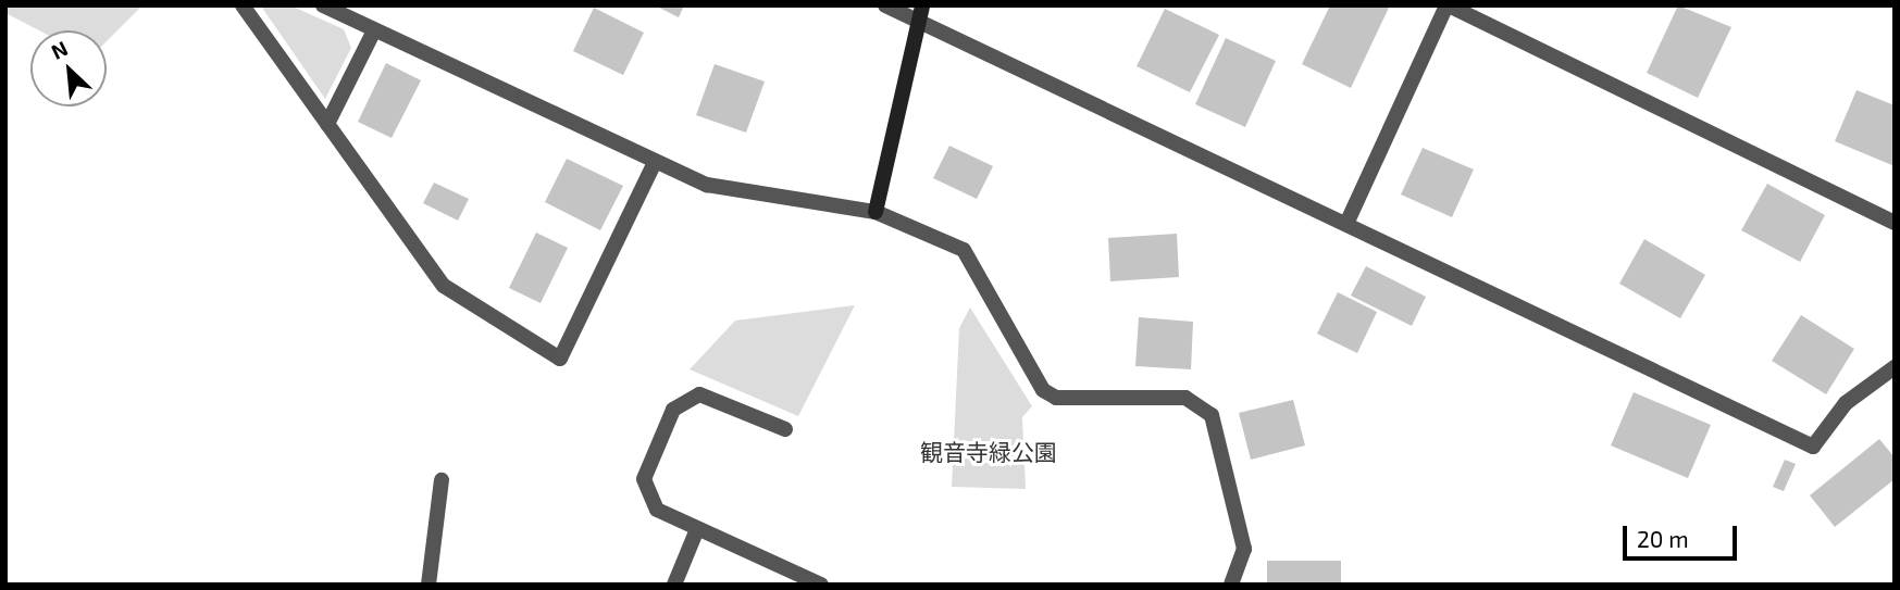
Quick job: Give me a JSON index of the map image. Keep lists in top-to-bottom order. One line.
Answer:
{"parks":["観音寺緑公園"],"scale_bar":"20 m","north":"top left"}
